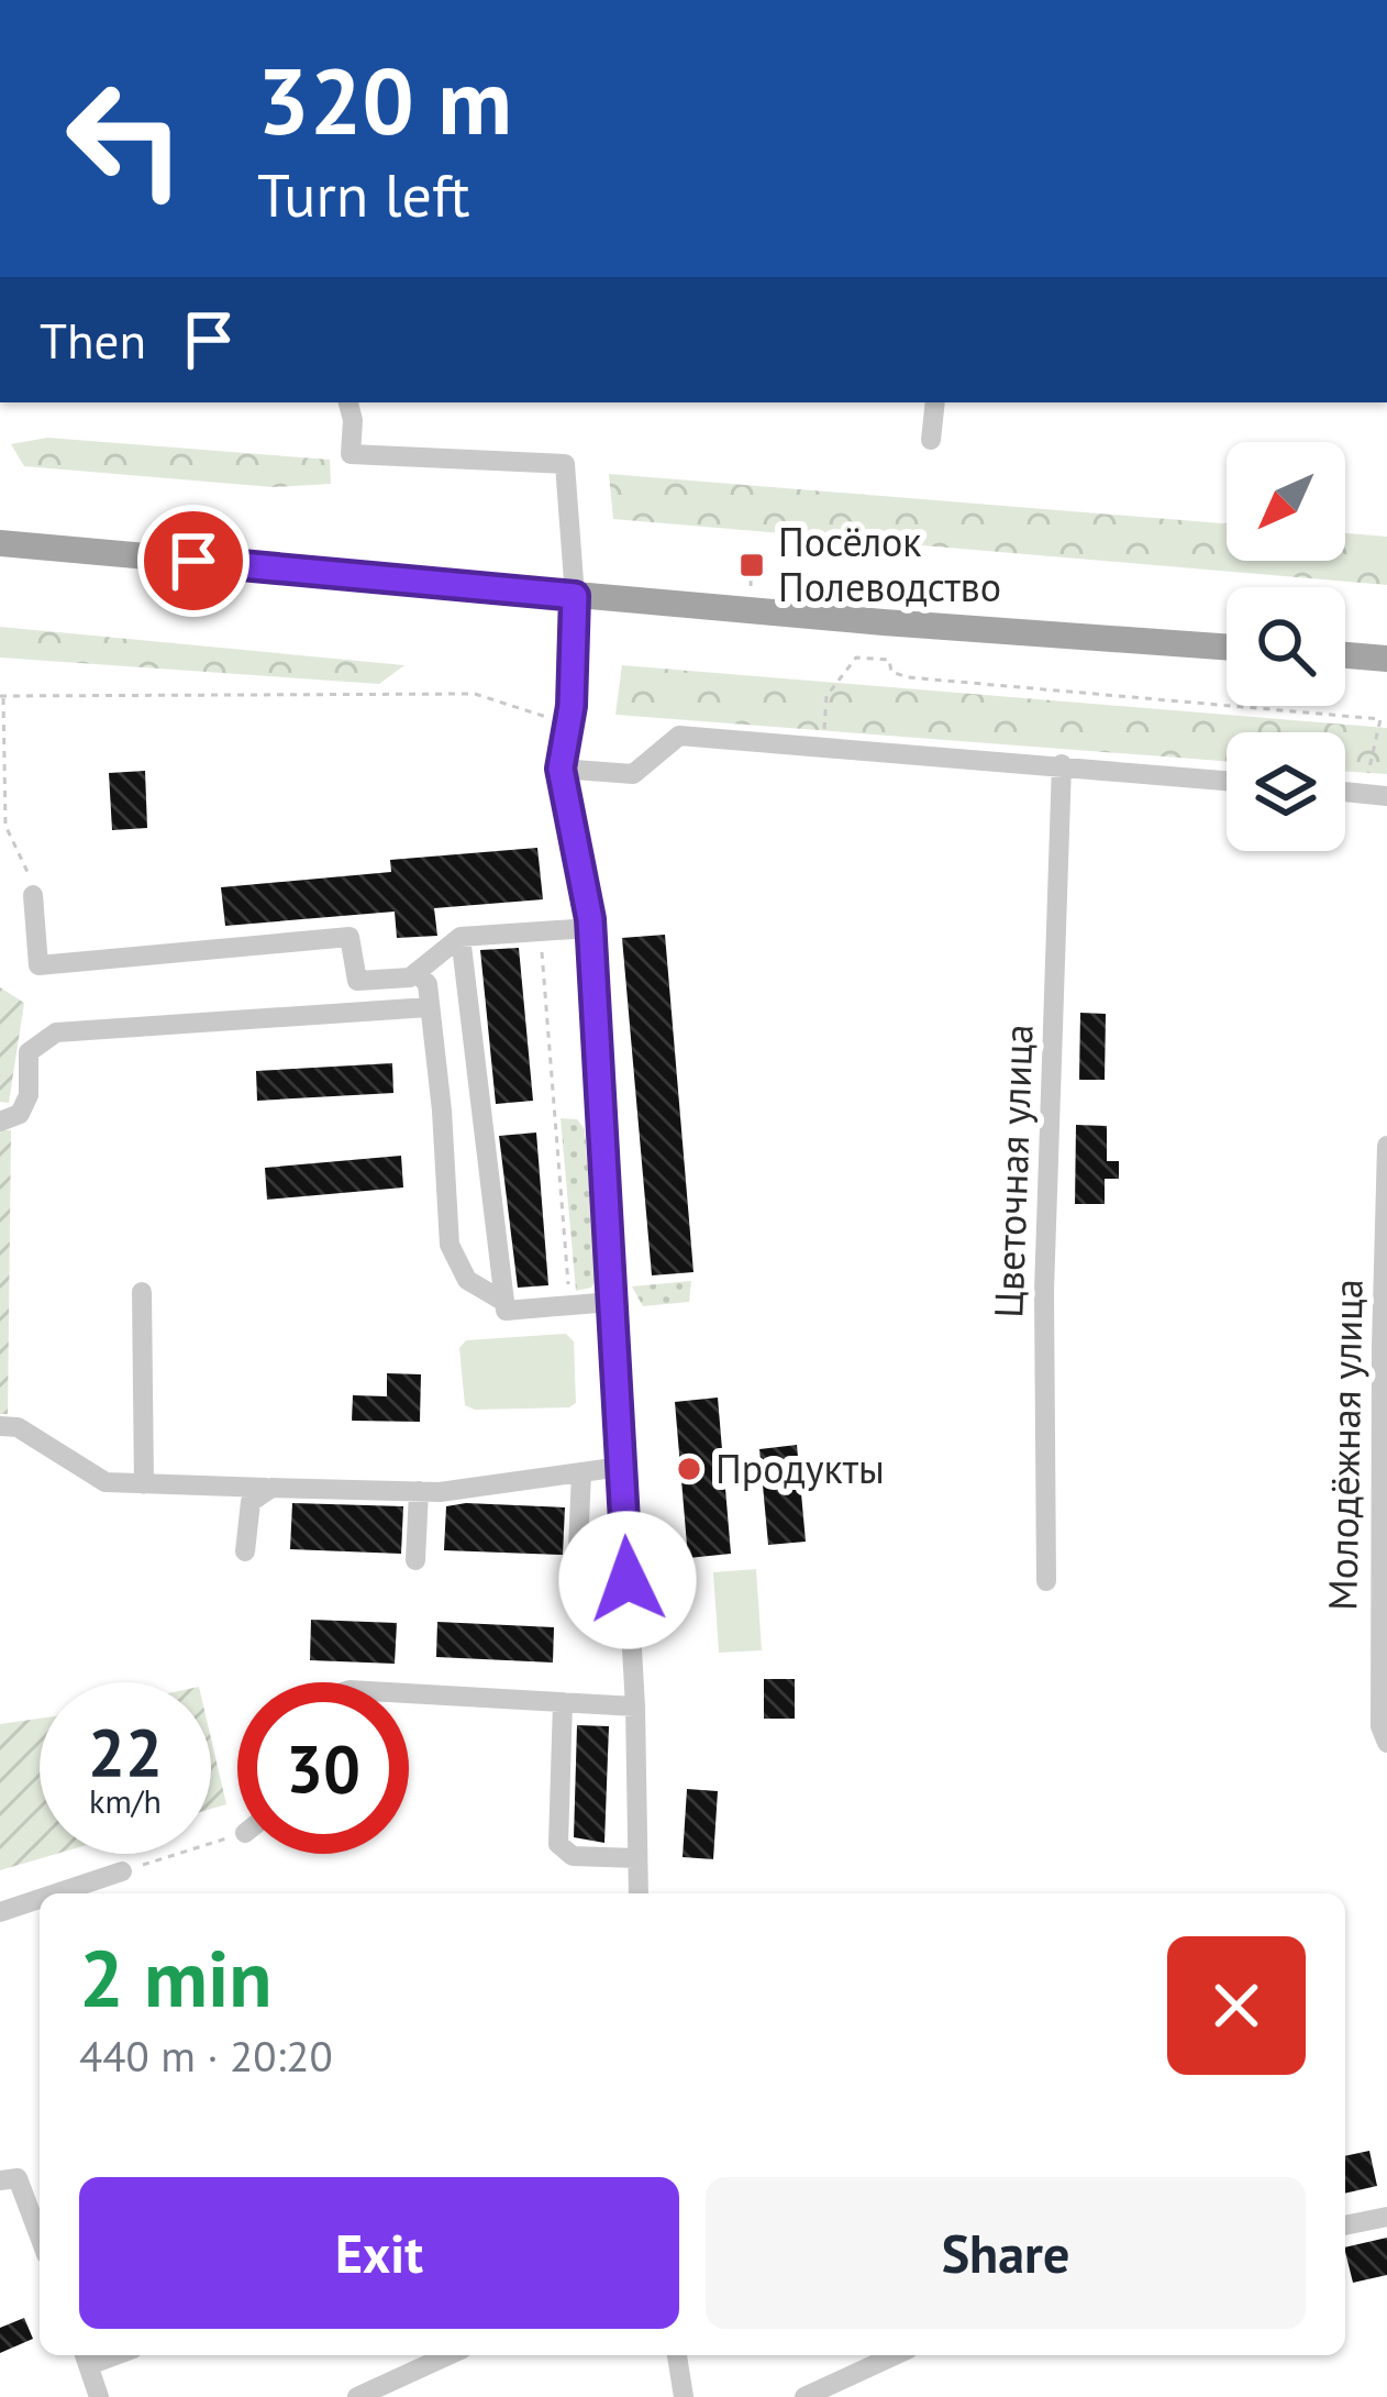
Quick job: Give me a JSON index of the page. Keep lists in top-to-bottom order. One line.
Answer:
{"streets":{"street":["Цветочная улица","Молодёжная улица"]},"places":{"transit":["Посёлок Полеводство"],"other":["Продукты"]},"north":"bottom left","page":{"turn":["320 m","Turn left"],"then":"Then","speed":"22 km/h","limit":"30","heading":["2 min","440 m · 20:20"],"buttons":["Exit","Share"]}}
